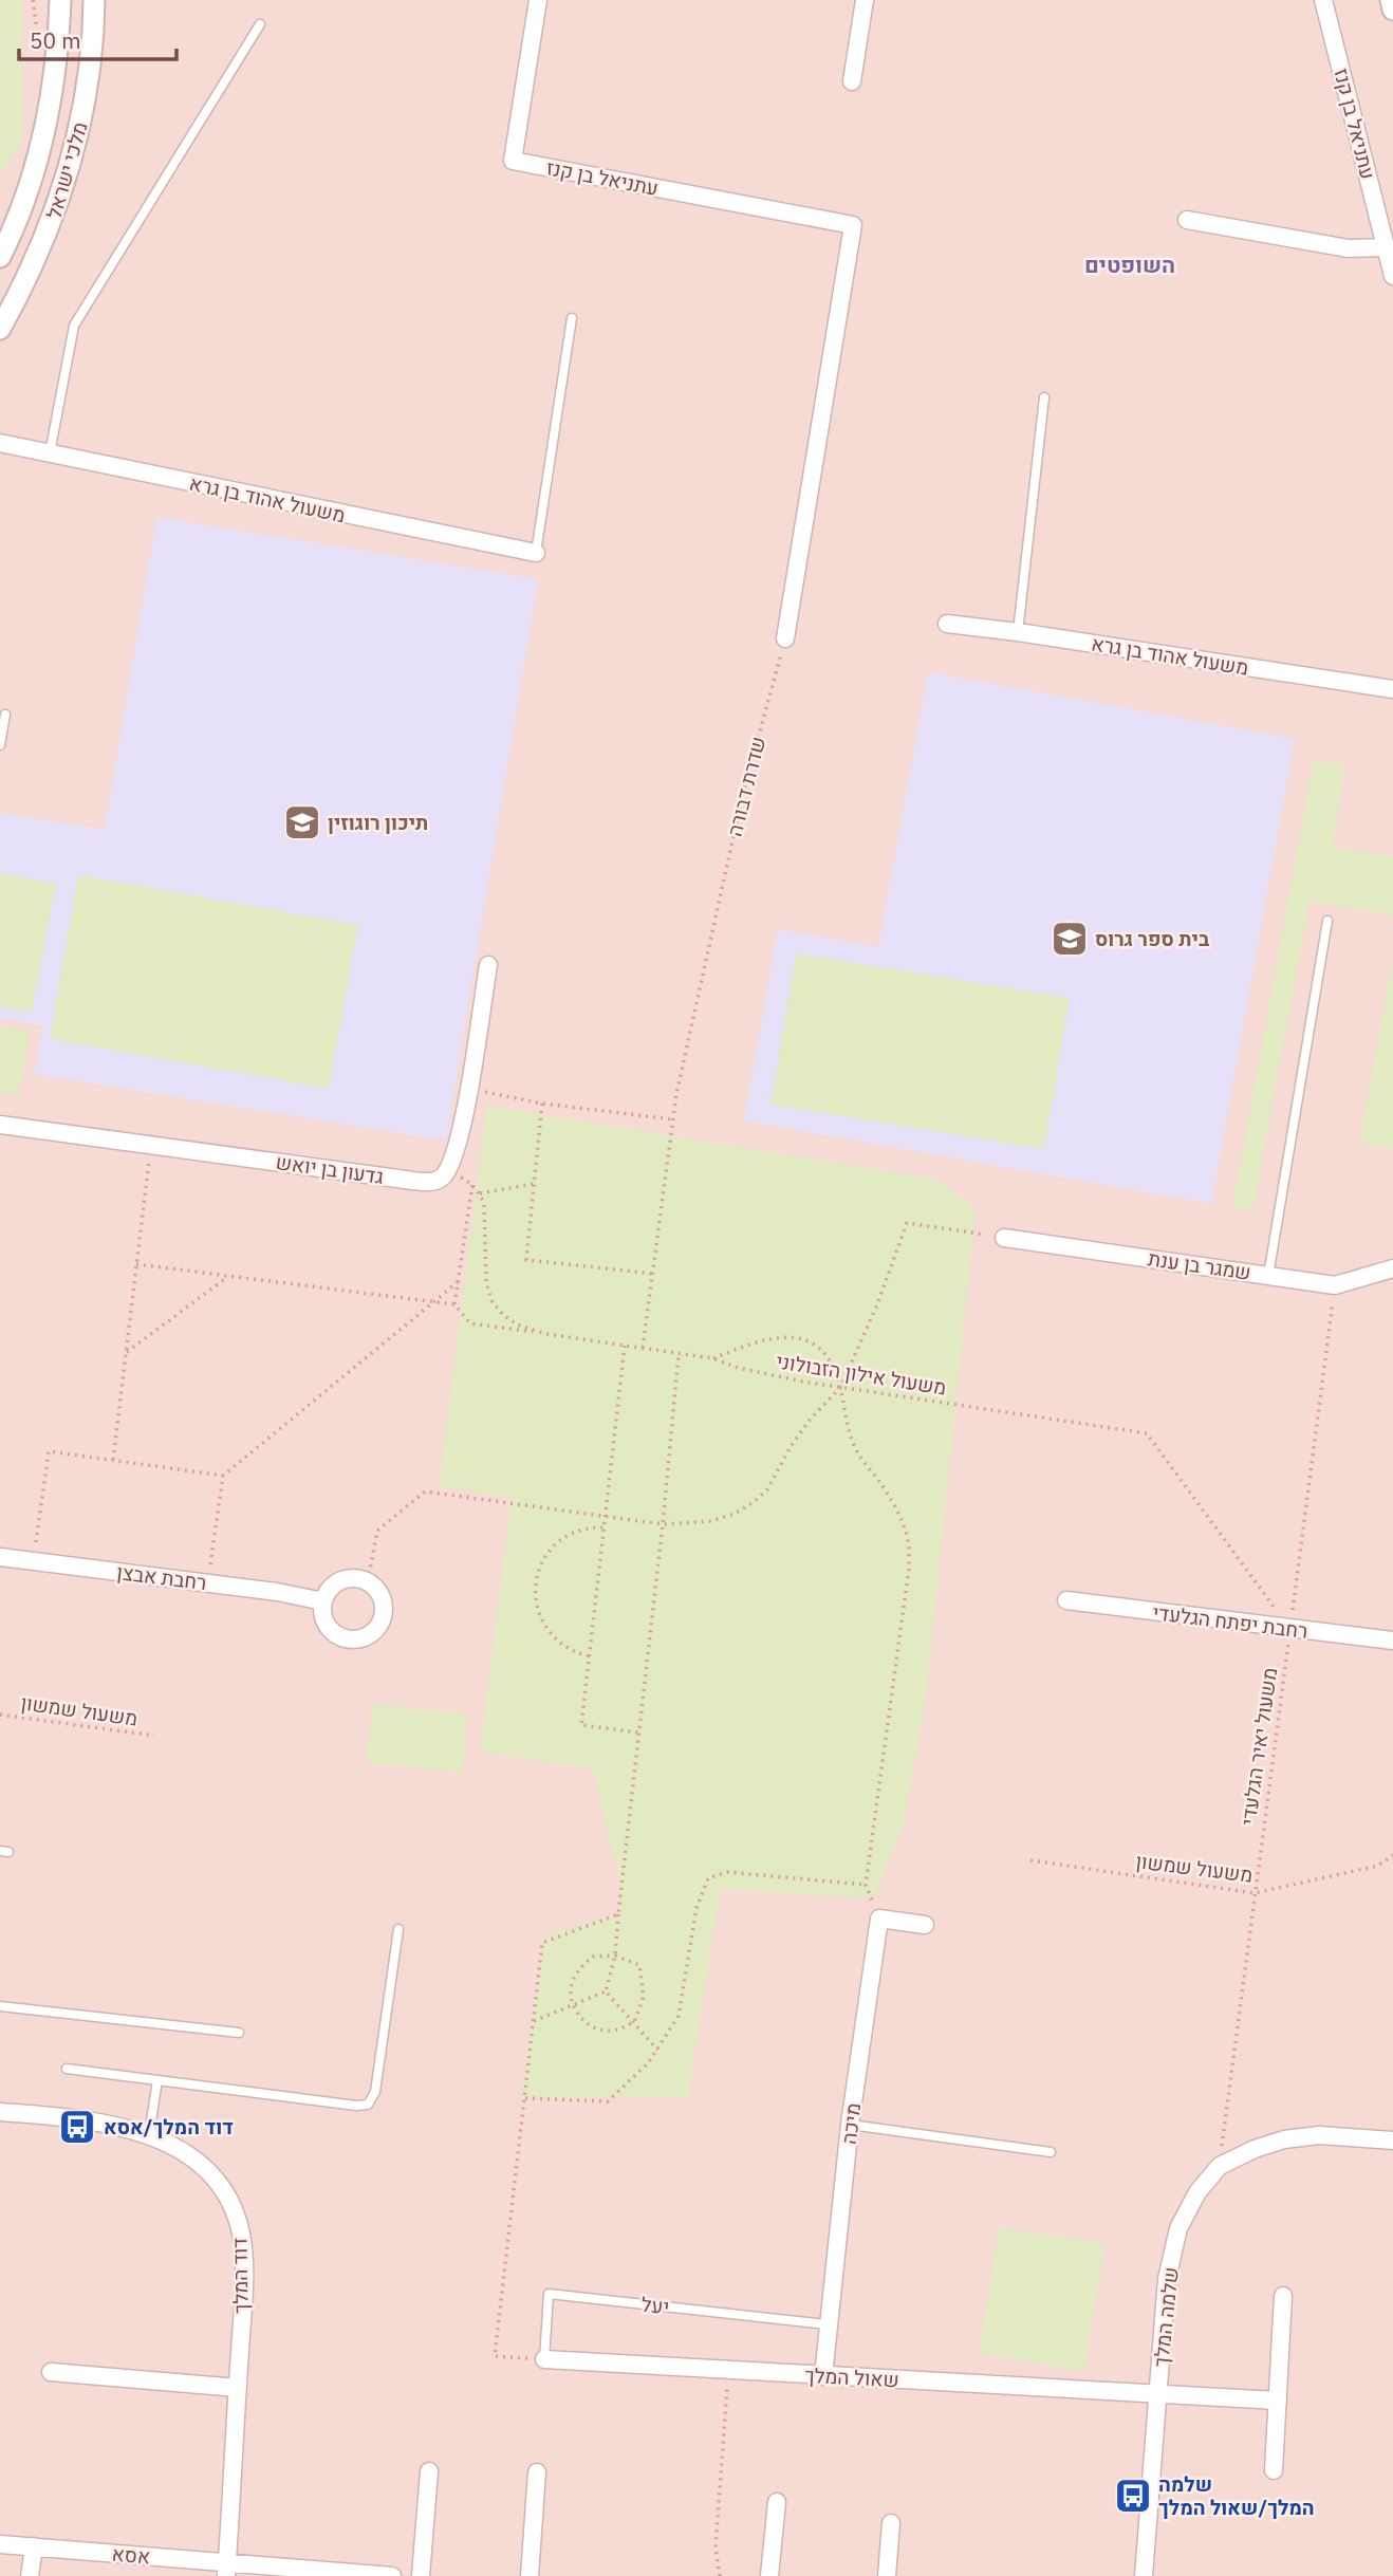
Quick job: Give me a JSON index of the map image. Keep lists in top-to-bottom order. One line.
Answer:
{"streets":{"street":["עתניאל בן קנז","מלכי ישראל","משעול אהוד בן גרא","גדעון בן יואש","שמגר בן ענת","רחבת אבצן","רחבת יפתח הגלעדי","מיכה","דוד המלך","שלמה המלך","שאול המלך","אסא"],"lane":["יעל"],"path":["שדרת דבורה","משעול אילון הזבולוני","משעול שמשון","משעול יאיר הגלעדי"]},"crossings":[["עתניאל בן קנז","שדרת דבורה"],["שדרת דבורה","משעול אילון הזבולוני"],["שמגר בן ענת","משעול יאיר הגלעדי"],["משעול אילון הזבולוני","רחבת יפתח הגלעדי"],["משעול אילון הזבולוני","משעול יאיר הגלעדי"],["רחבת יפתח הגלעדי","משעול יאיר הגלעדי"],["משעול שמשון","משעול יאיר הגלעדי"],["משעול יאיר הגלעדי","שלמה המלך"],["מיכה","יעל"],["מיכה","שאול המלך"],["דוד המלך","אסא"],["יעל","שאול המלך"],["שלמה המלך","שאול המלך"]],"districts":["השופטים"],"places":{"school or university":["תיכון רוגוזין","בית ספר גרוס"],"bus stop":["דוד המלך/אסא","שלמה המלך/שאול המלך"]},"scale_bar":"50 m"}
